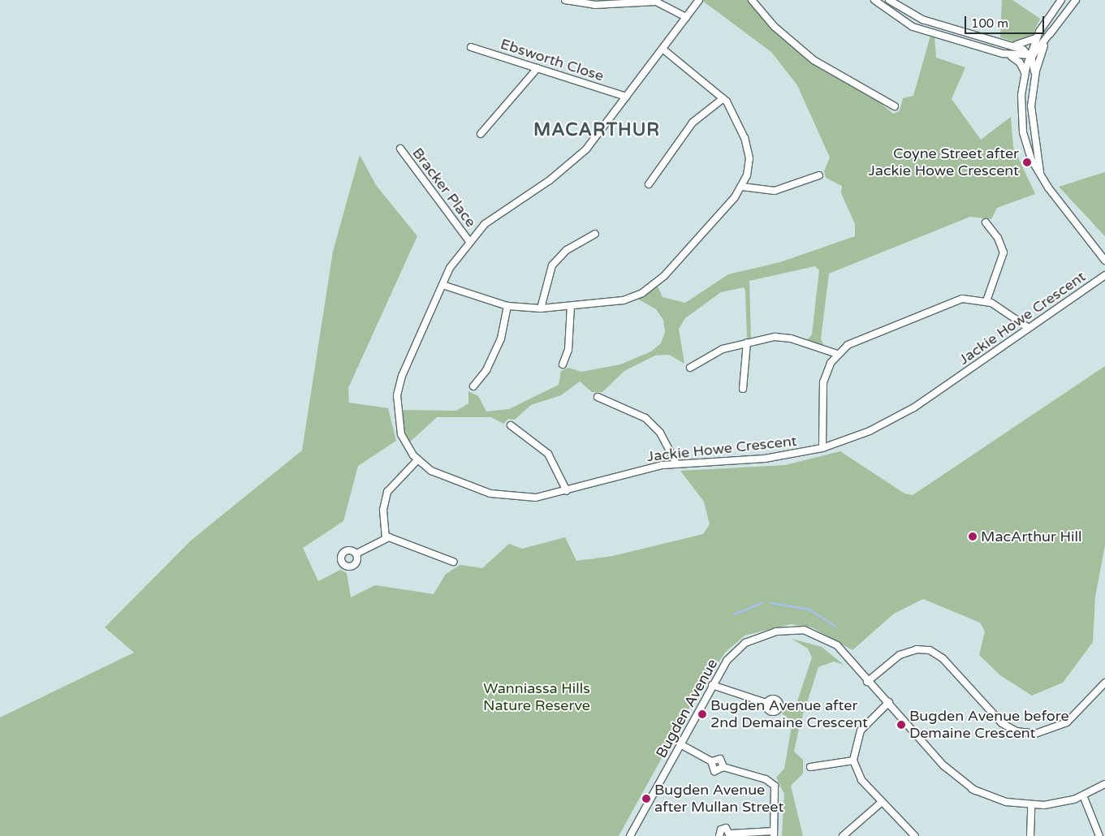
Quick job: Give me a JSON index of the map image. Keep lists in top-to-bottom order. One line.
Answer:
{"streets":{"street":["Ebsworth Close","Bracker Place","Jackie Howe Crescent","Bugden Avenue"]},"crossings":[["Ebsworth Close","Jackie Howe Crescent"],["Bracker Place","Jackie Howe Crescent"]],"districts":["MACARTHUR"],"parks":["Wanniassa Hills Nature Reserve"],"places":["Coyne Street after Jackie Howe Crescent","MacArthur Hill","Bugden Avenue after 2nd Demaine Crescent","Bugden Avenue before Demaine Crescent","Bugden Avenue after Mullan Street"],"scale_bar":"100 m"}
